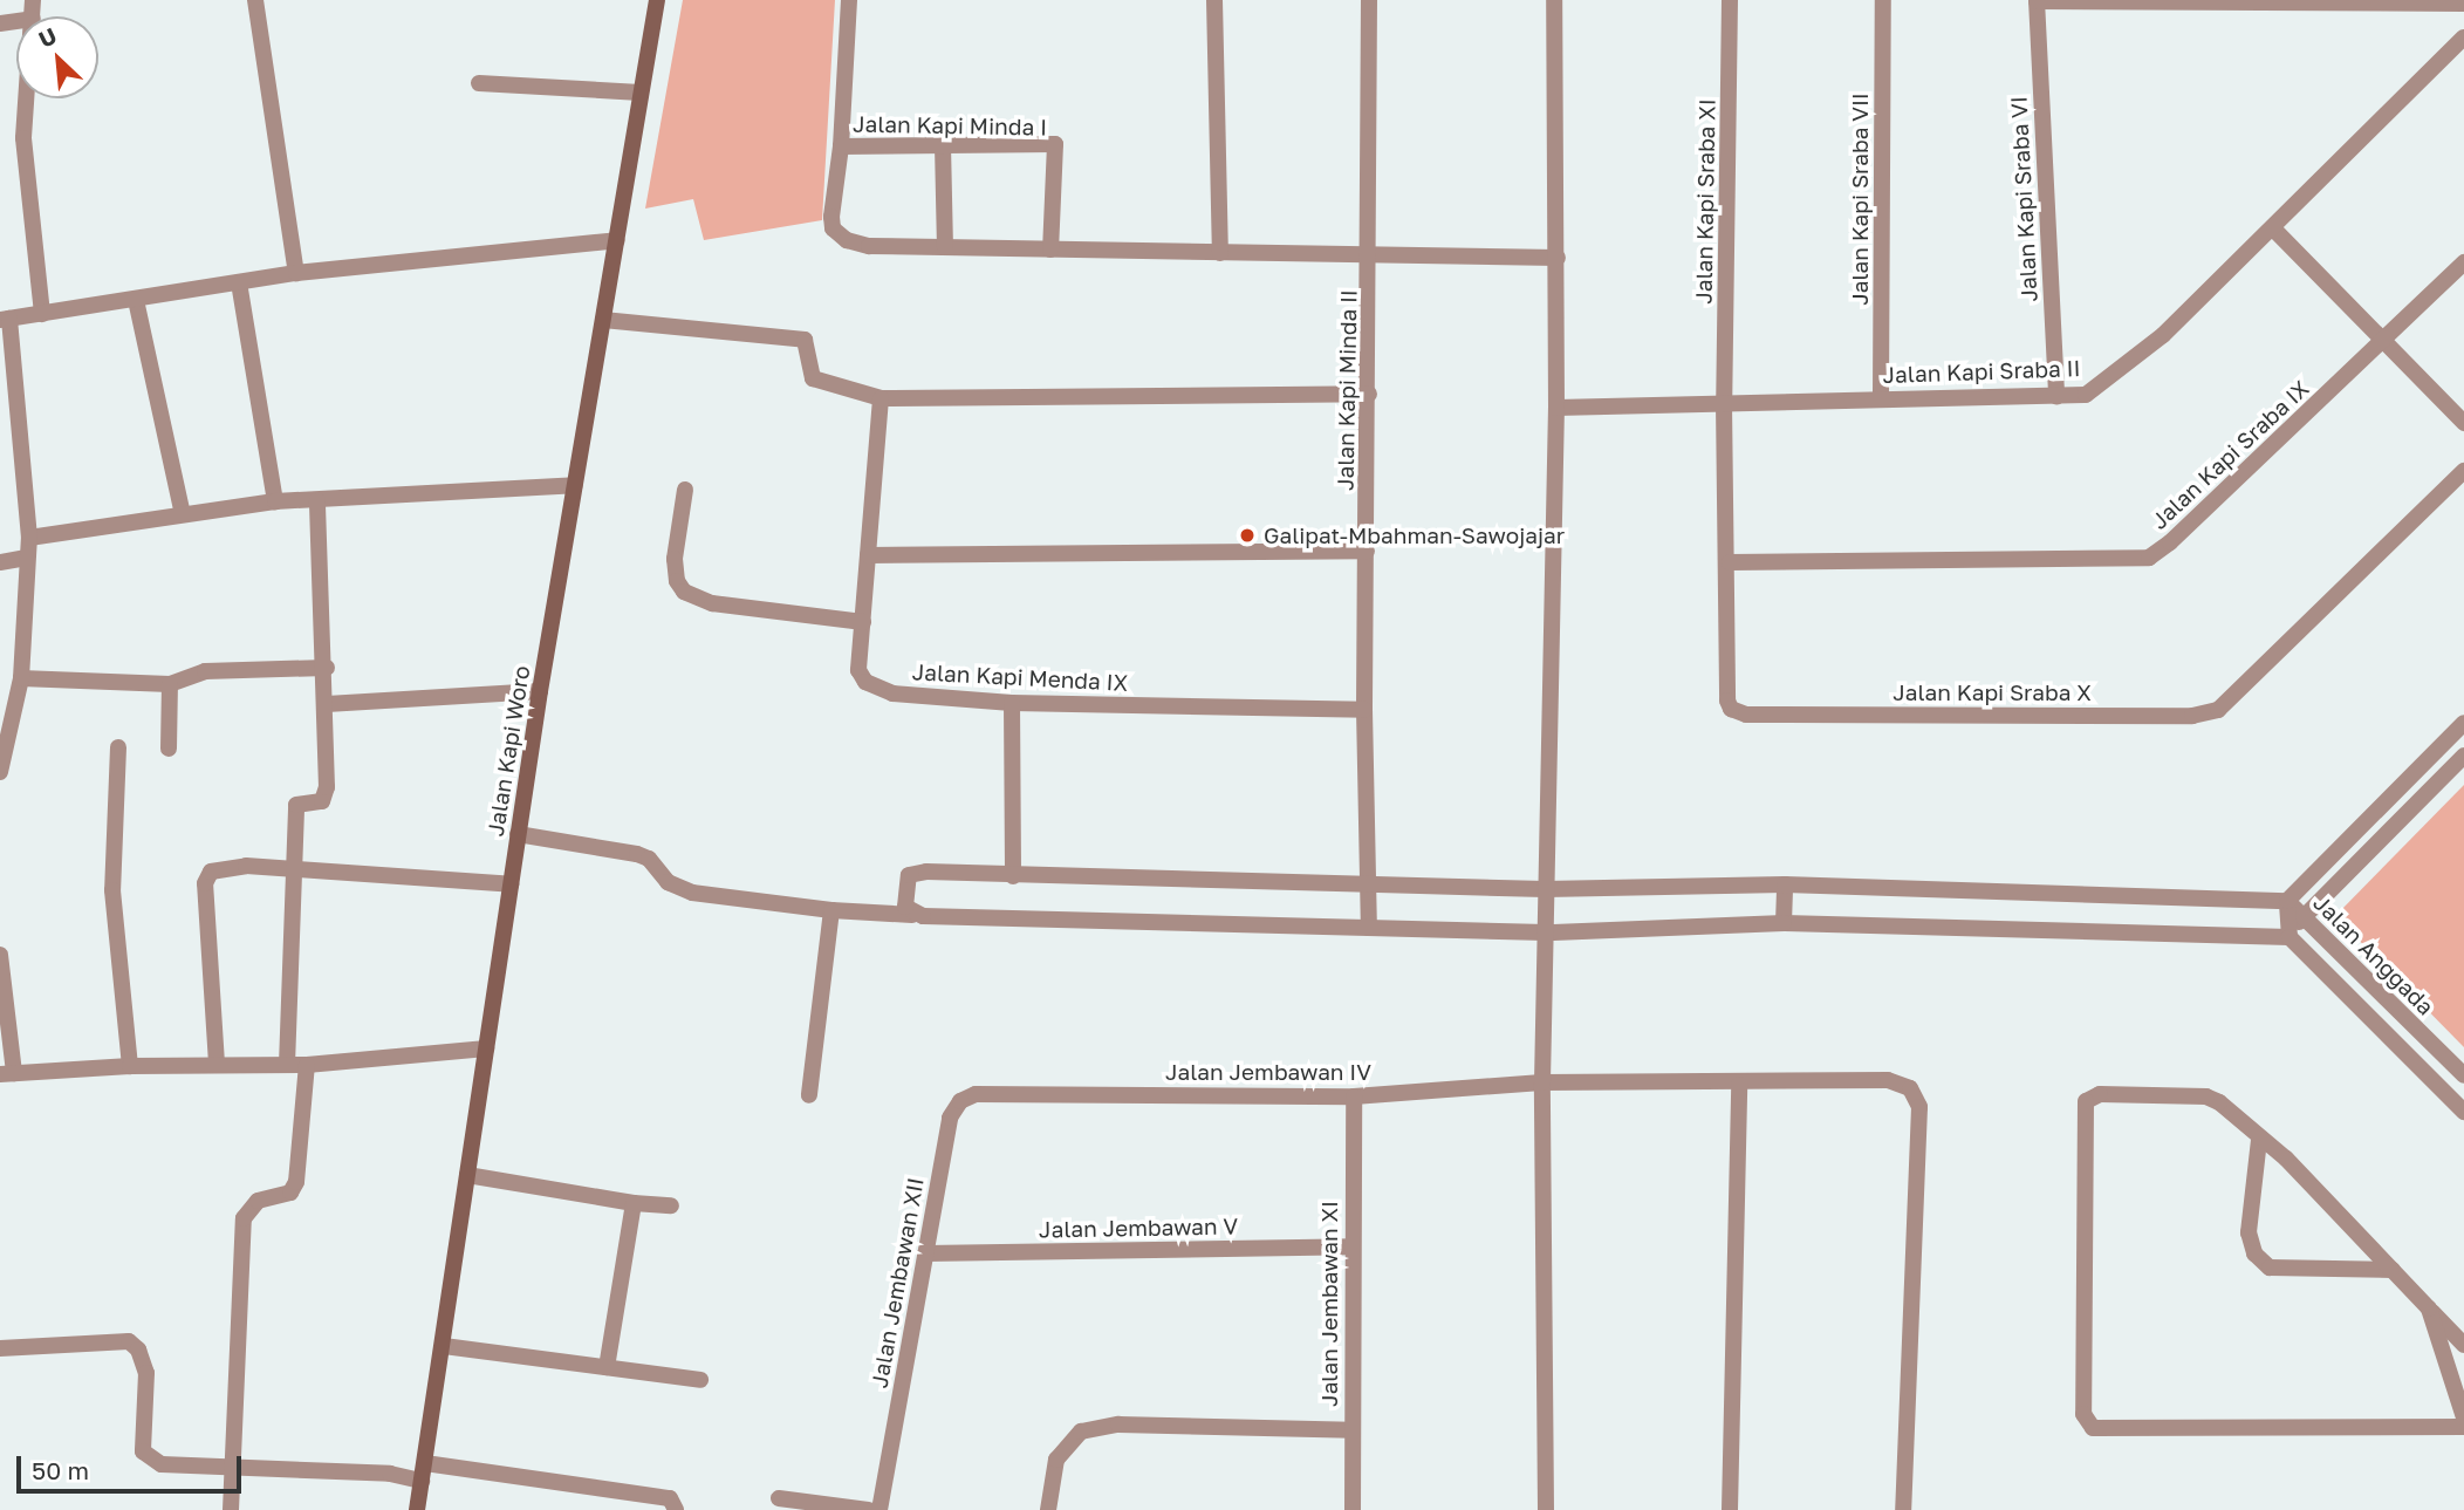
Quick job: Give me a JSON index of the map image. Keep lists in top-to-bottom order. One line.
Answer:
{"streets":{"street":["Jalan Kapi Minda I","Jalan Kapi Sraba VII","Jalan Kapi Sraba VI","Jalan Kapi Sraba XI","Jalan Kapi Sraba II","Jalan Kapi Minda II","Jalan Kapi Sraba IX","Jalan Kapi Menda IX","Jalan Kapi Sraba X","Jalan Kapi Woro","Jalan Anggada","Jalan Jembawan IV","Jalan Jembawan V","Jalan Jembawan XII","Jalan Jembawan XI"]},"crossings":[["Jalan Kapi Sraba VII","Jalan Kapi Sraba II"],["Jalan Kapi Sraba VI","Jalan Kapi Sraba II"],["Jalan Kapi Sraba XI","Jalan Kapi Sraba II"],["Jalan Kapi Sraba XI","Jalan Kapi Sraba X"],["Jalan Kapi Sraba II","Jalan Kapi Sraba X"],["Jalan Kapi Minda II","Jalan Kapi Menda IX"],["Jalan Kapi Sraba IX","Jalan Kapi Sraba X"],["Jalan Jembawan IV","Jalan Jembawan XII"],["Jalan Jembawan IV","Jalan Jembawan XI"],["Jalan Jembawan V","Jalan Jembawan XII"],["Jalan Jembawan V","Jalan Jembawan XI"]],"places":["Galipat-Mbahman-Sawojajar"],"scale_bar":"50 m","north":"top left"}
